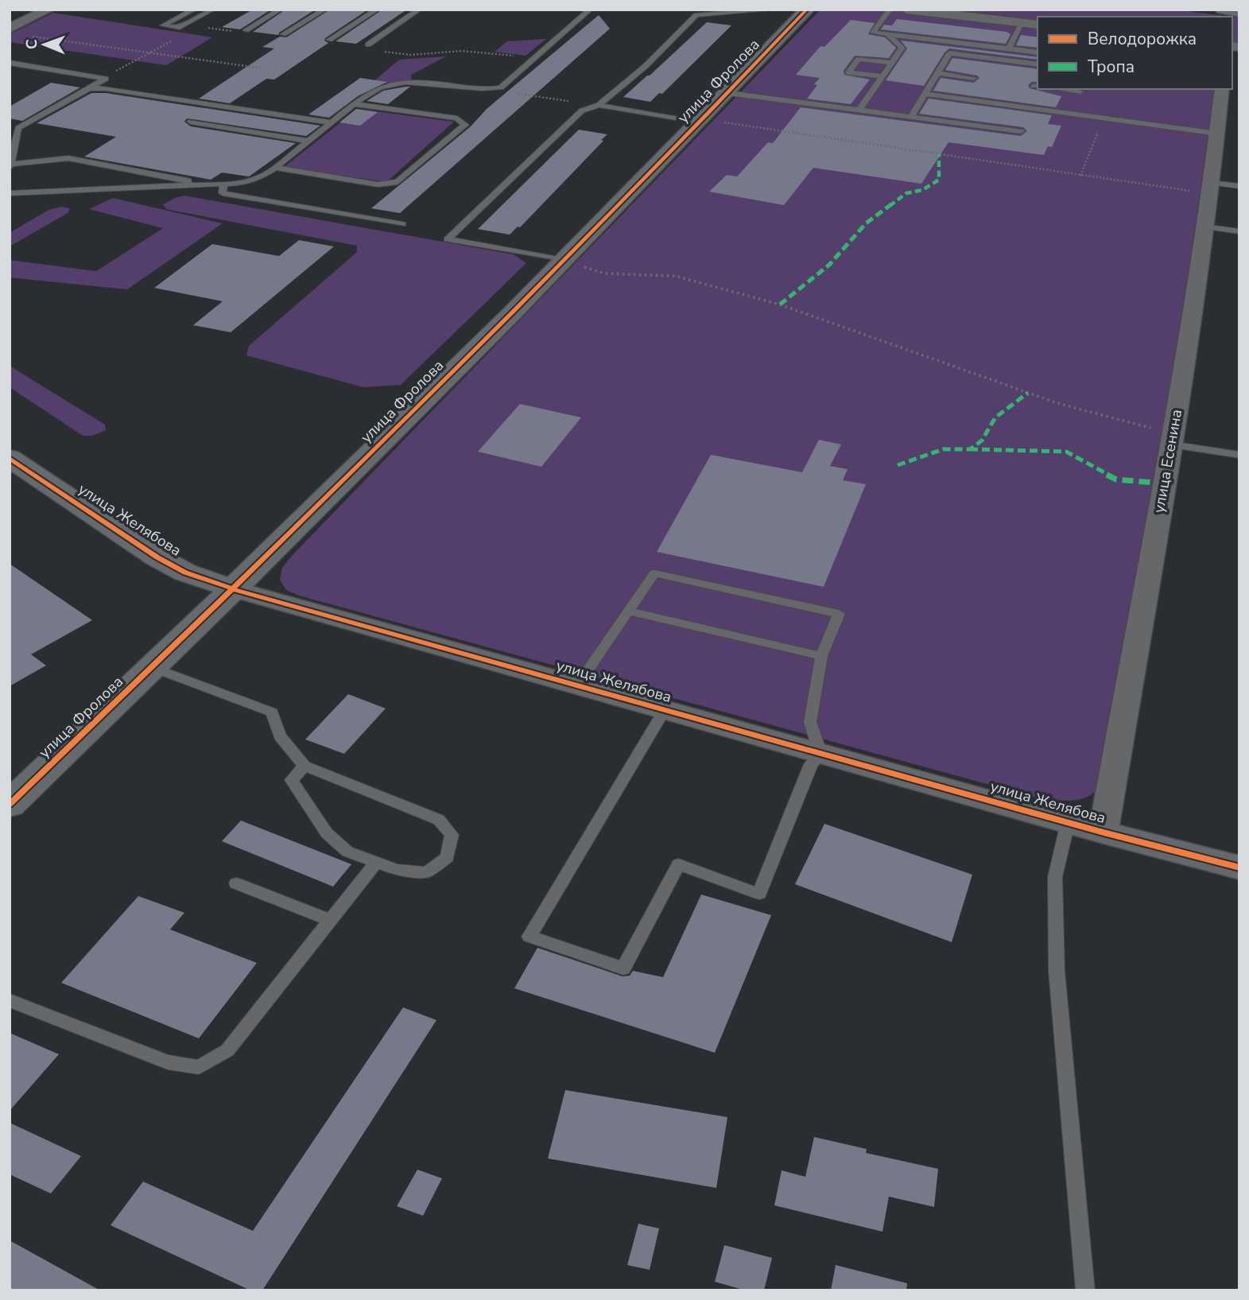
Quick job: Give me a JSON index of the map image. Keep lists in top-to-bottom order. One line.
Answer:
{"streets":{"street":["улица Фролова","улица Есенина","улица Желябова"]},"crossings":[["улица Фролова","улица Желябова"],["улица Есенина","улица Желябова"]],"legend":["Велодорожка","Тропа"],"north":"left"}
